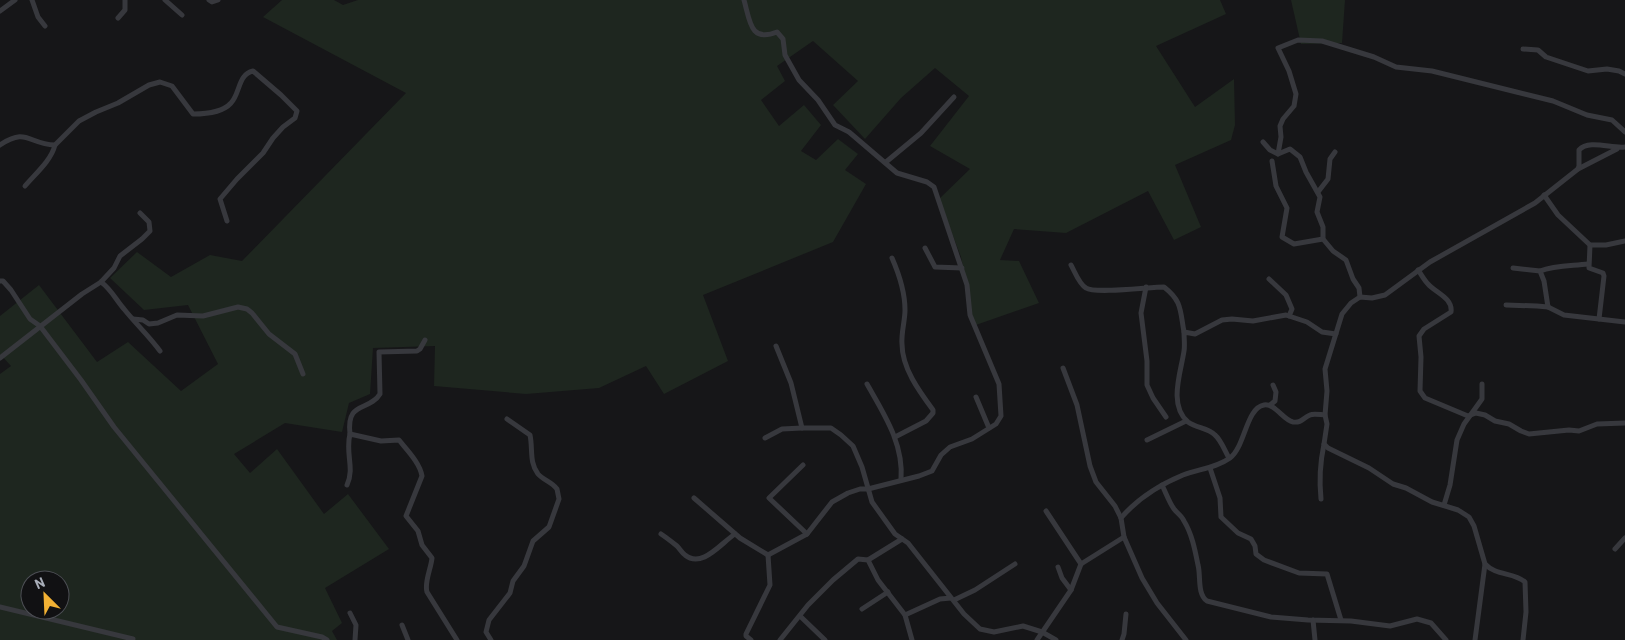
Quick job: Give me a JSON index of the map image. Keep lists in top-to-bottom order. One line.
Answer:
{"north":"top left"}
